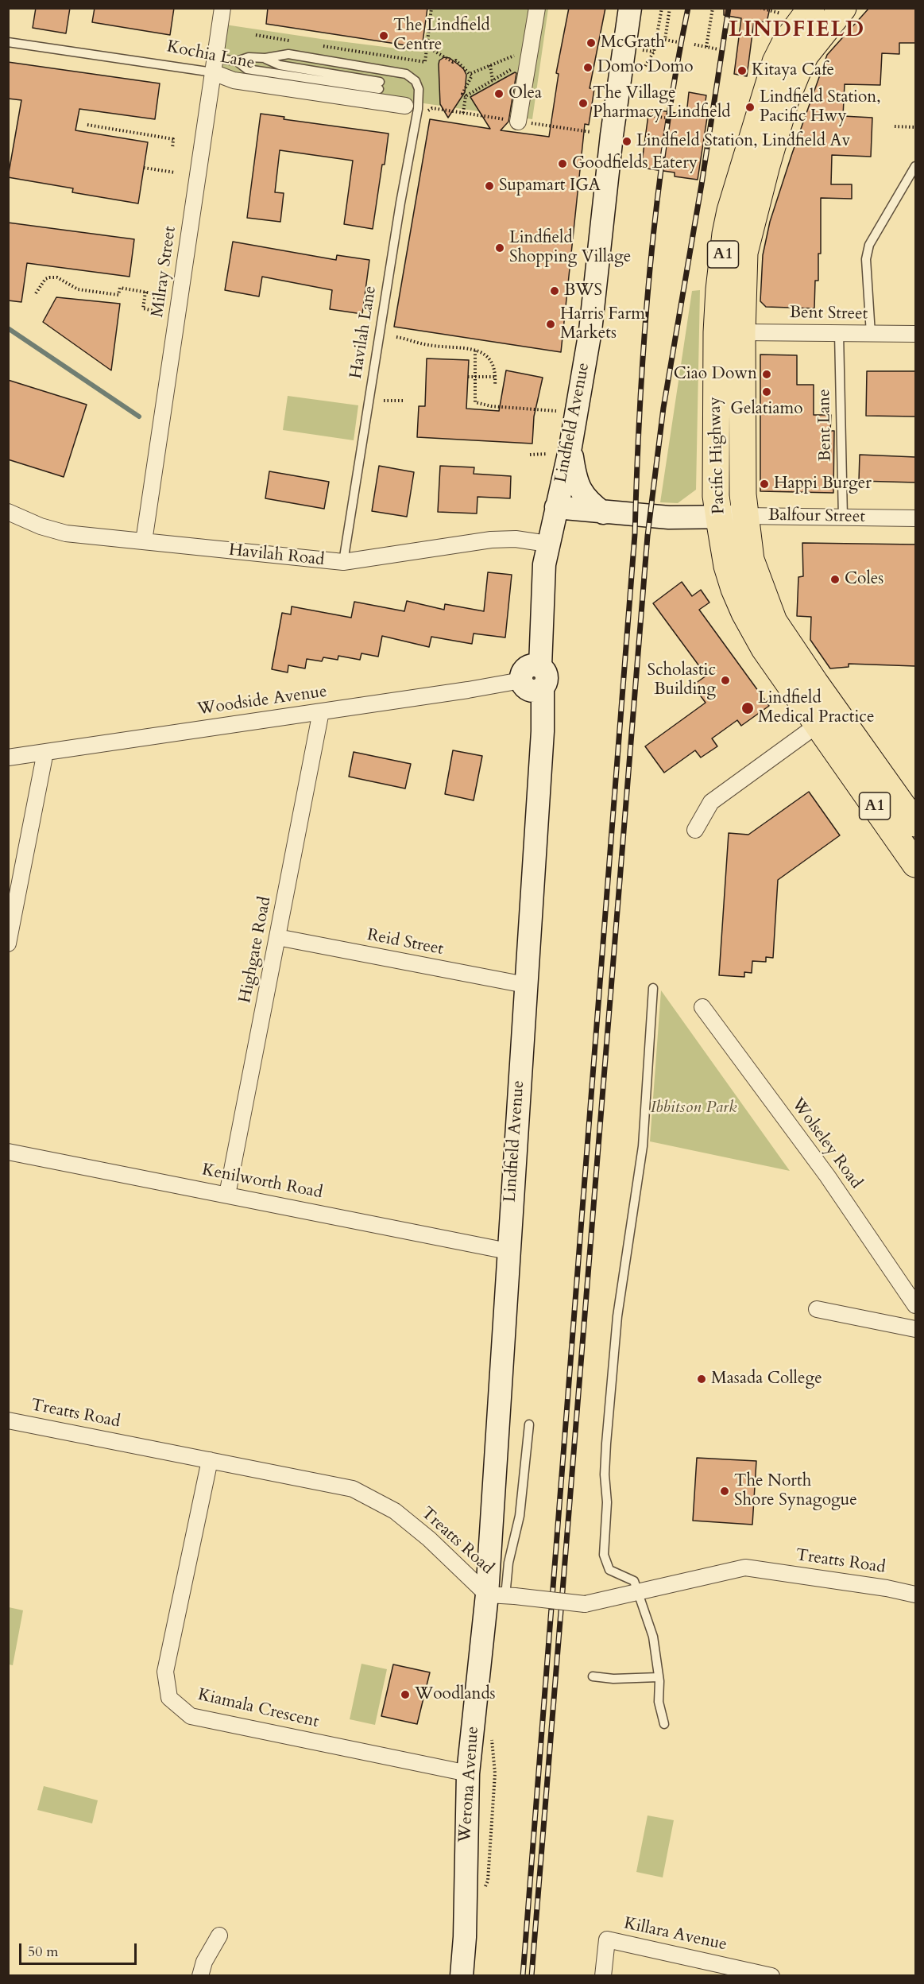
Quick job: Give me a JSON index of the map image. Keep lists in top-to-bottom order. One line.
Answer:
{"streets":{"highway":["A1","Pacific Highway"],"street":["Kochia Lane","Milray Street","Bent Street","Lindfield Avenue","Balfour Street","Havilah Road","Woodside Avenue","Reid Street","Highgate Road","Wolseley Road","Kenilworth Road","Treatts Road","Kiamala Crescent","Werona Avenue","Killara Avenue"],"lane":["Havilah Lane","Bent Lane"]},"crossings":[["Kochia Lane","Milray Street"],["Kochia Lane","Havilah Lane"],["Milray Street","Havilah Road"],["Bent Street","Bent Lane"],["Bent Street","Pacific Highway"],["Havilah Lane","Havilah Road"],["Lindfield Avenue","Havilah Road"],["Lindfield Avenue","Woodside Avenue"],["Lindfield Avenue","Reid Street"],["Lindfield Avenue","Kenilworth Road"],["Lindfield Avenue","Treatts Road"],["Lindfield Avenue","Werona Avenue"],["Bent Lane","Balfour Street"],["Pacific Highway","Balfour Street"],["Woodside Avenue","Highgate Road"],["Reid Street","Highgate Road"],["Highgate Road","Kenilworth Road"],["Treatts Road","Kiamala Crescent"],["Treatts Road","Werona Avenue"],["Kiamala Crescent","Werona Avenue"]],"districts":["LINDFIELD"],"parks":["Ibbitson Park"],"places":["The Lindfield Centre","McGrath","Domo Domo","Kitaya Cafe","Olea","The Village Pharmacy Lindfield","Lindfield Station, Pacific Hwy","Lindfield Station, Lindfield Av","Goodfields Eatery","Supamart IGA","Lindfield Shopping Village","BWS","Harris Farm Markets","Ciao Down","Gelatiamo","Happi Burger","Coles","Scholastic Building","Lindfield Medical Practice","Masada College","The North Shore Synagogue","Woodlands"],"scale_bar":"50 m"}
